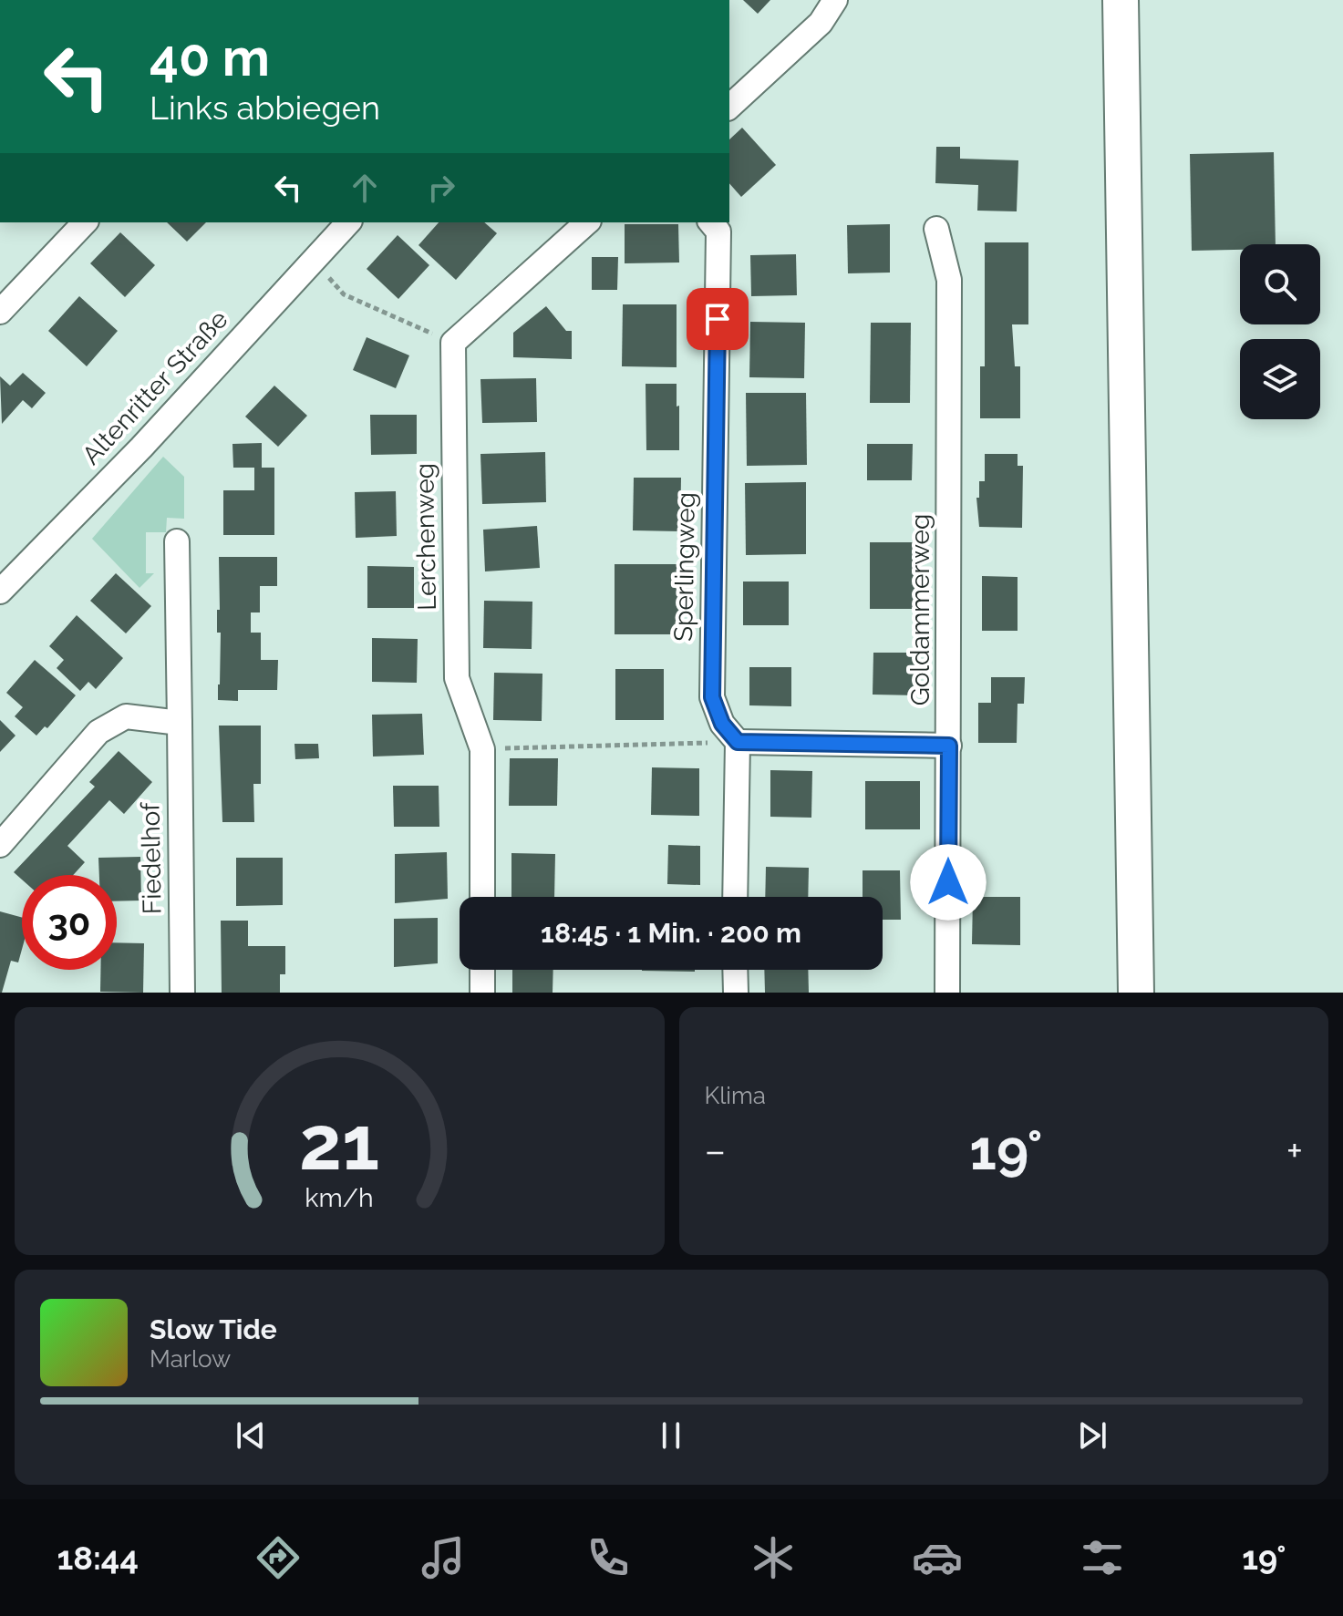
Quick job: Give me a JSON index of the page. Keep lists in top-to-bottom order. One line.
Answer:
{"streets":{"street":["Altenritter Straße","Lerchenweg","Sperlingweg","Goldammerweg","Fiedelhof"]},"page":{"turn":["40 m","Links abbiegen"],"limit":"30","trip":"18:45 · 1 Min. · 200 m","tile":"Klima","heat":["−","19°","+"],"song":["Slow Tide","Marlow"],"tabs":["18:44","19°"],"gauge":["21","km/h"]}}
